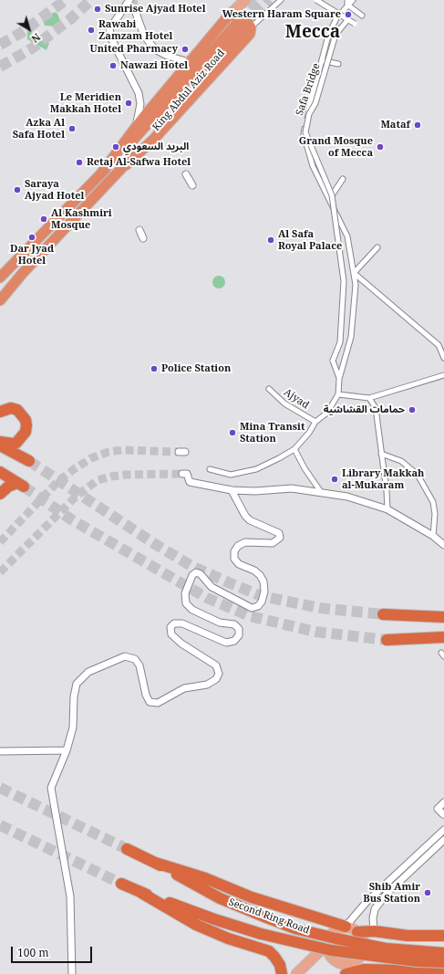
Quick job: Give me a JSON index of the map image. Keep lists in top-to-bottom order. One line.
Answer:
{"streets":{"highway":["King Abdul Aziz Road","Second Ring Road"],"street":["Safa Bridge","Ajyad"]},"districts":["Mecca"],"places":["Sunrise Ajyad Hotel","Western Haram Square","Rawabi Zamzam Hotel","United Pharmacy","Nawazi Hotel","Le Meridien Makkah Hotel","Mataf","Azka Al Safa Hotel","البريد السعودي","Grand Mosque of Mecca","Retaj Al-Safwa Hotel","Saraya Ajyad Hotel","Al Kashmiri Mosque","Dar Jyad Hotel","Al Safa Royal Palace","Police Station","حمامات القشاشية","Mina Transit Station","Library Makkah al-Mukaram","Shib Amir Bus Station"],"scale_bar":"100 m","north":"bottom right"}
